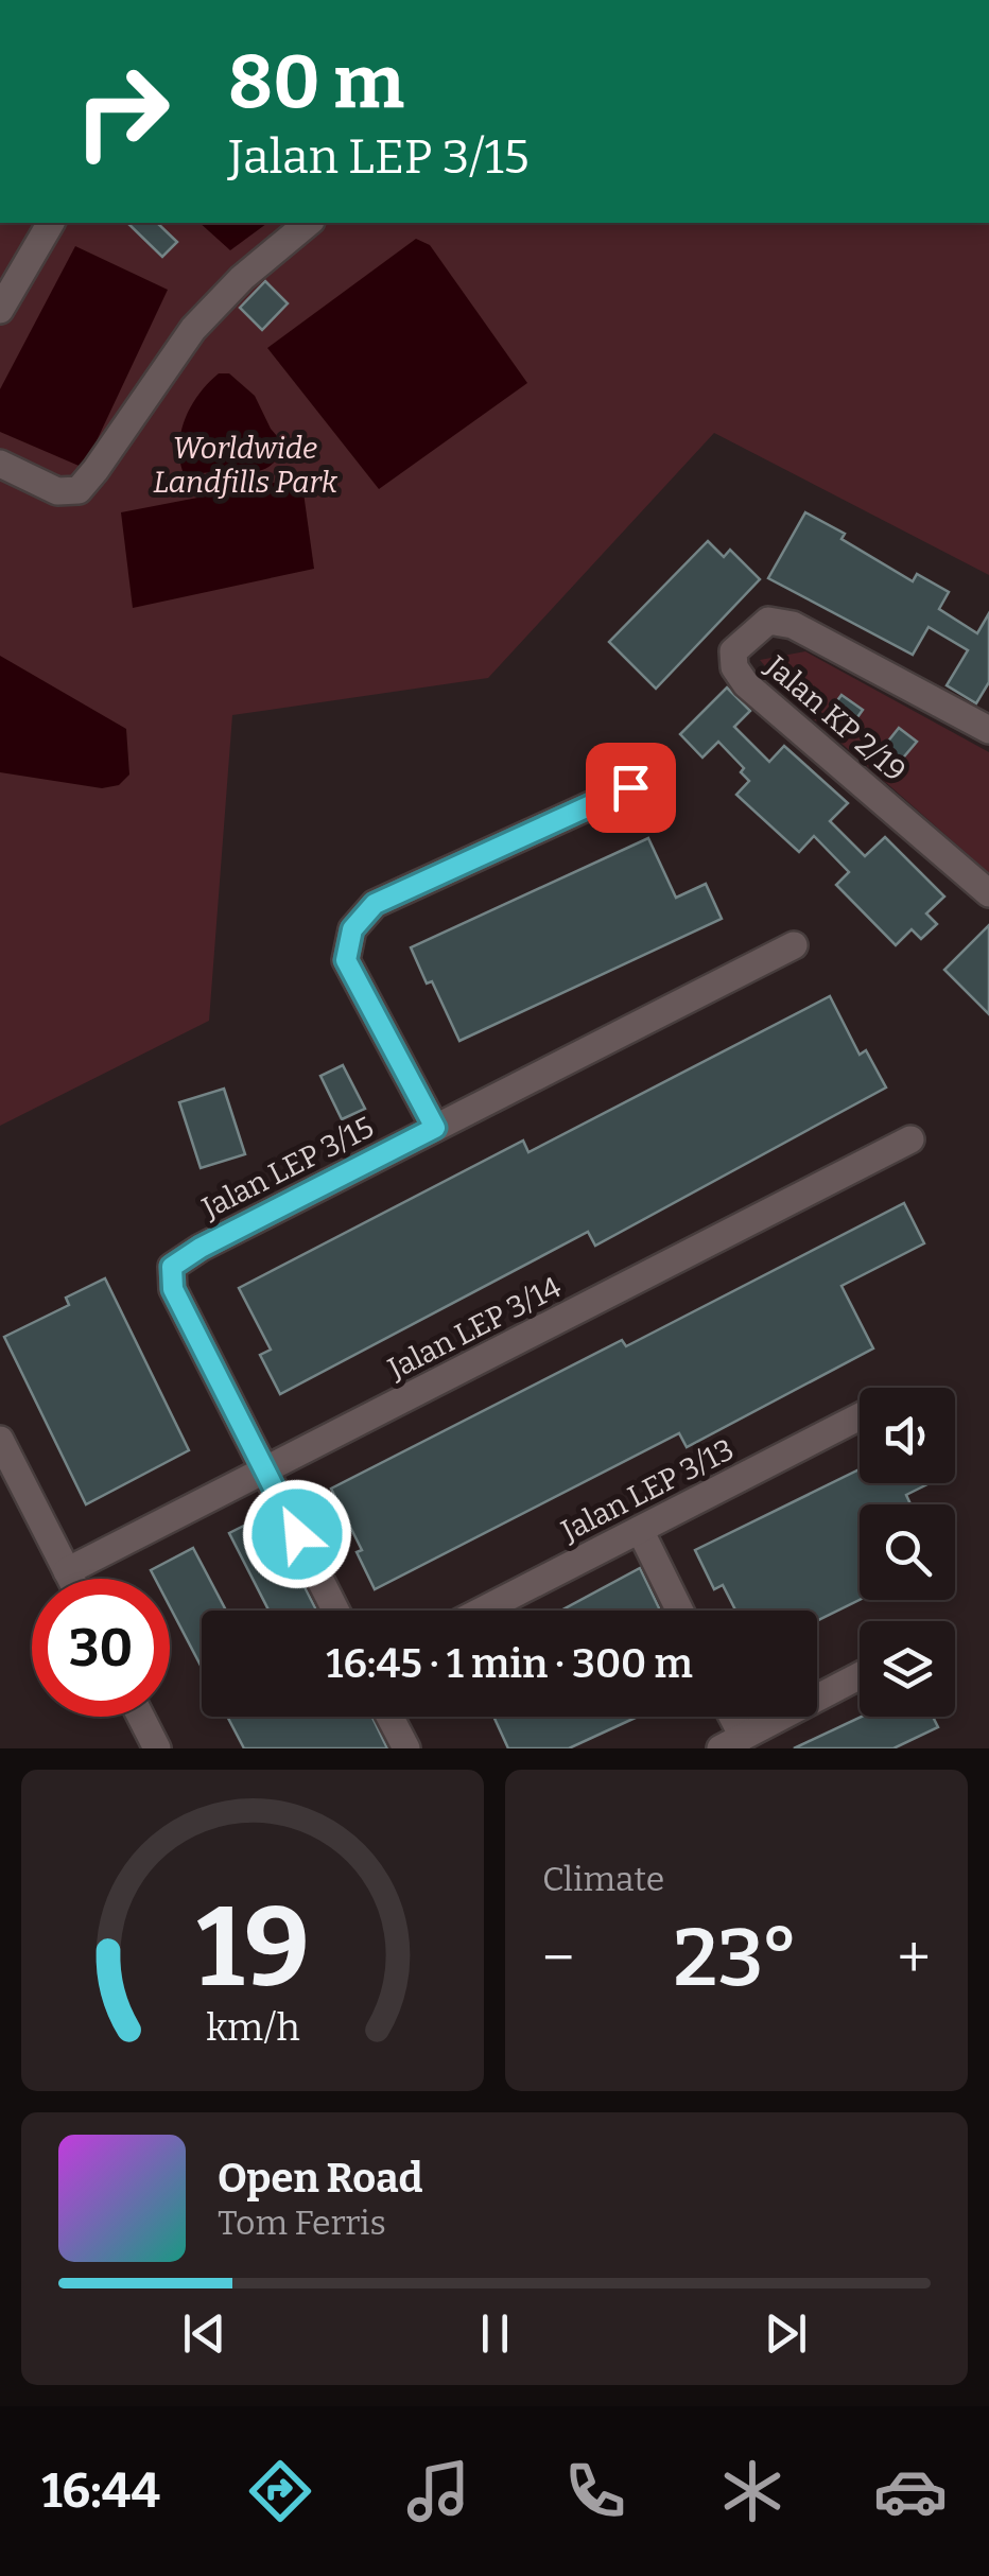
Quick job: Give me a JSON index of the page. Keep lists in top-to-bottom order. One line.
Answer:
{"streets":{"street":["Jalan KP 2/19","Jalan LEP 3/15","Jalan LEP 3/14","Jalan LEP 3/13"]},"crossings":[["Jalan LEP 3/15","Jalan LEP 3/14"]],"parks":["Worldwide Landfills Park"],"page":{"turn":["80 m","Jalan LEP 3/15"],"limit":"30","trip":"16:45 · 1 min · 300 m","tile":"Climate","heat":["−","23°","+"],"song":["Open Road","Tom Ferris"],"tabs":"16:44","gauge":["19","km/h"]}}
